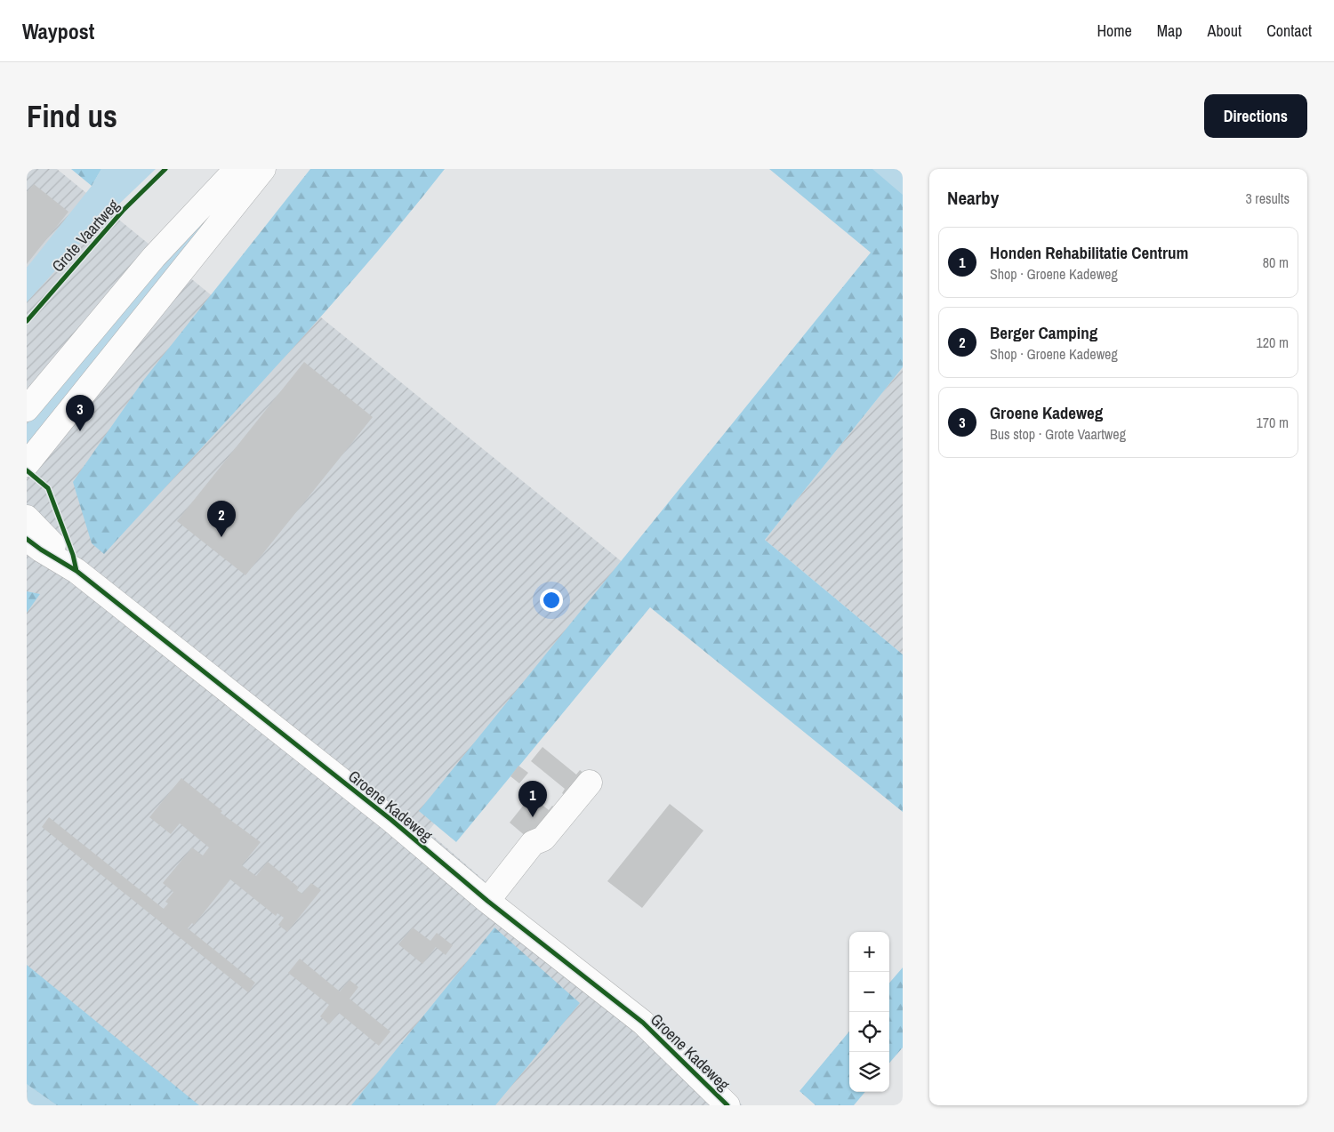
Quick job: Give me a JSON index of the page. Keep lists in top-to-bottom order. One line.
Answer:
{"streets":{"street":["Groene Kadeweg"],"cycle path":["Grote Vaartweg"]},"page":{"header":"Waypost","nav":["Home","Map","About","Contact"],"buttons":"Directions","title":"Find us","heading":["Nearby","3 results"],"list":[{"mark":"1","name":"Honden Rehabilitatie Centrum","note":"Shop · Groene Kadeweg","value":"80 m"},{"mark":"2","name":"Berger Camping","note":"Shop · Groene Kadeweg","value":"120 m"},{"mark":"3","name":"Groene Kadeweg","note":"Bus stop · Grote Vaartweg","value":"170 m"}],"pins":["3","2","1"],"map_buttons":["+","−"]}}
